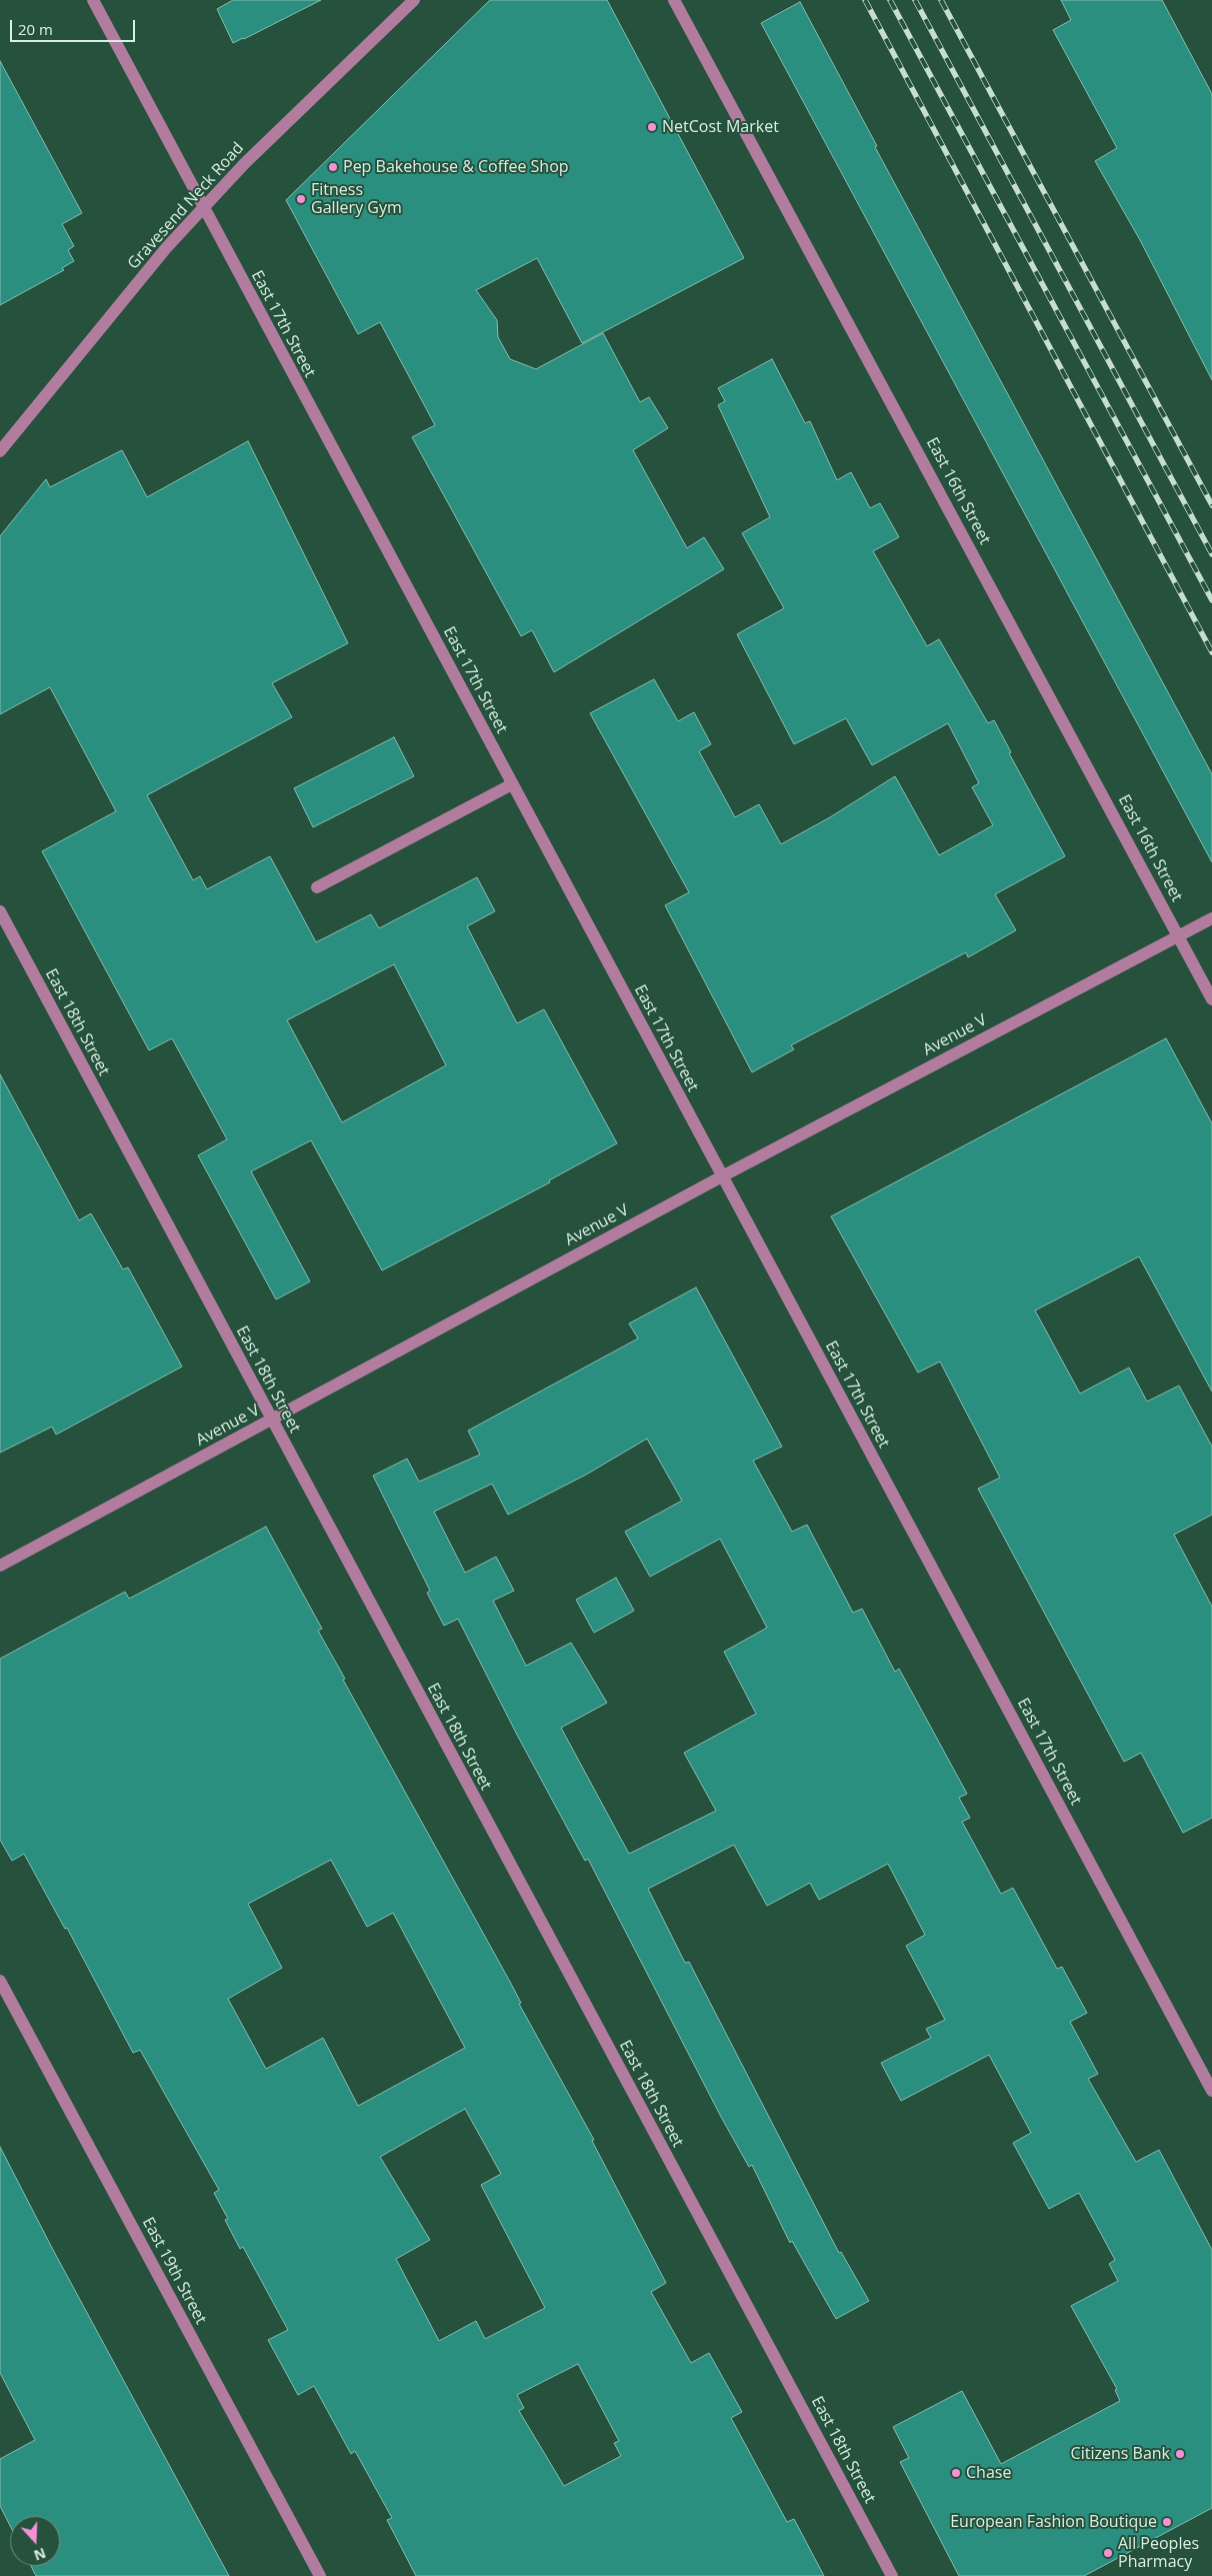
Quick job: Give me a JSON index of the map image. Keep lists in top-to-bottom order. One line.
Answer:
{"streets":{"street":["Gravesend Neck Road","East 17th Street","East 16th Street","East 18th Street","Avenue V","East 19th Street"]},"crossings":[["Gravesend Neck Road","East 17th Street"],["East 17th Street","Avenue V"],["East 16th Street","Avenue V"],["East 18th Street","Avenue V"]],"places":["NetCost Market","Pep Bakehouse & Coffee Shop","Fitness Gallery Gym","Citizens Bank","Chase","European Fashion Boutique","All Peoples Pharmacy"],"scale_bar":"20 m","north":"bottom"}
